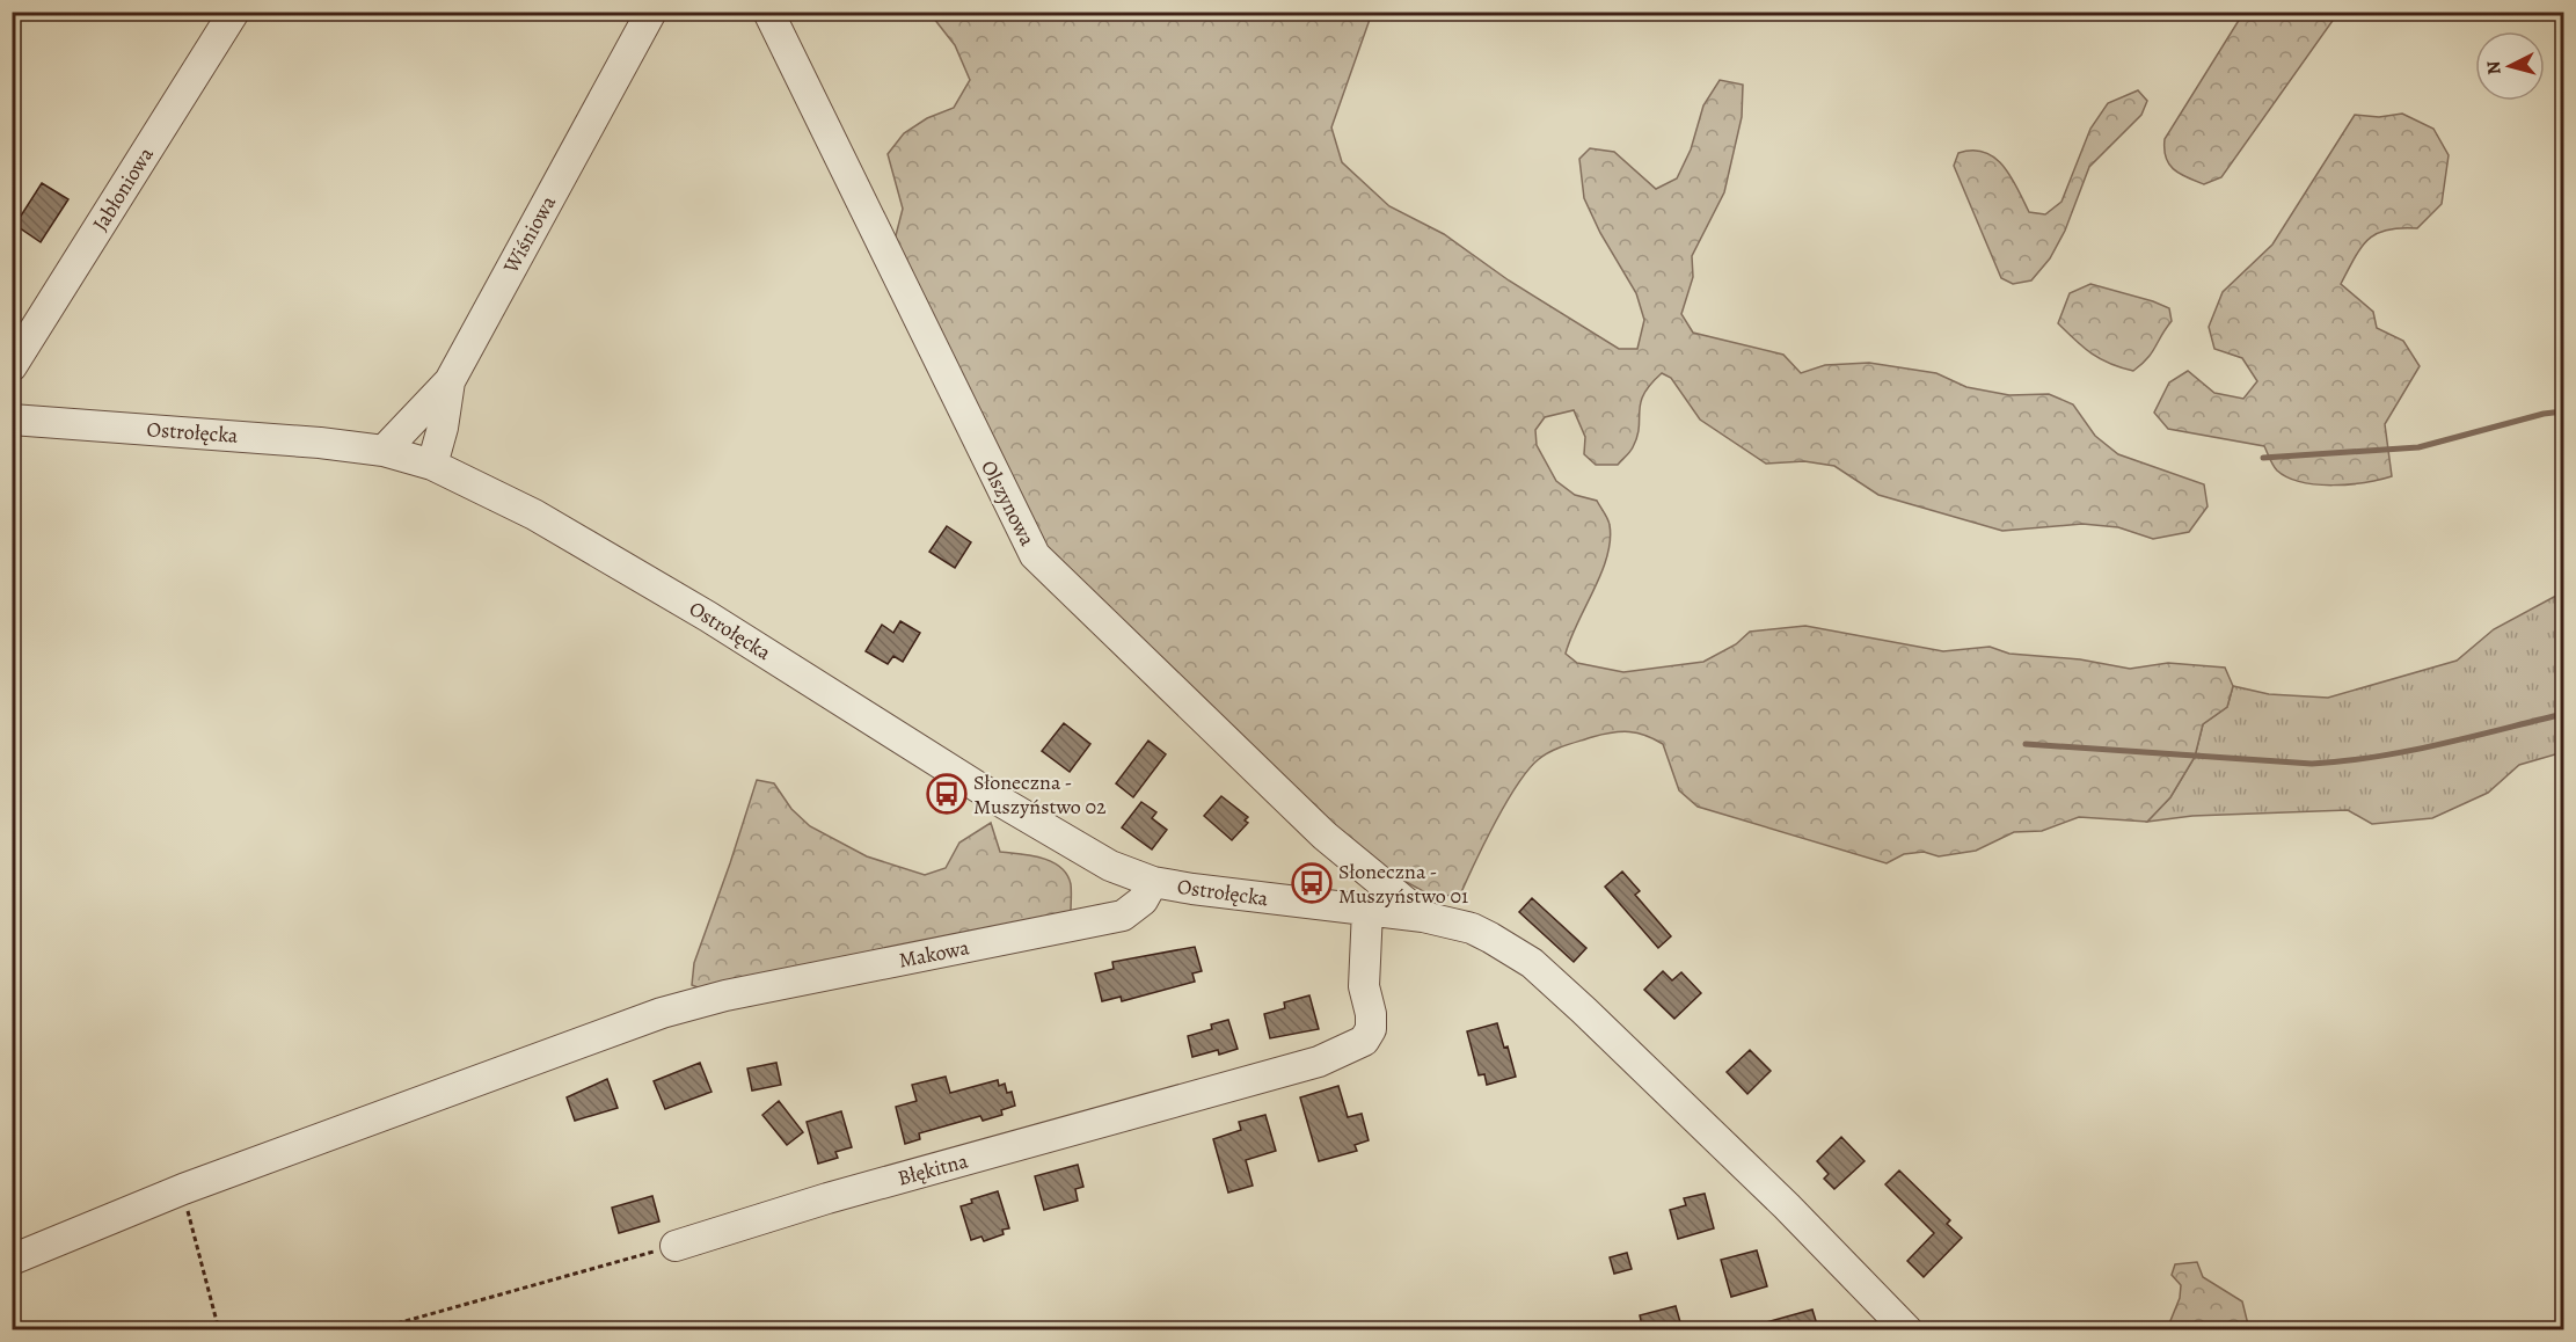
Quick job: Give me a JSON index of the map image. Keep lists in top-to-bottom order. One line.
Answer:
{"streets":{"street":["Jabłoniowa","Wiśniowa","Ostrołęcka","Olszynowa","Makowa","Błękitna"]},"crossings":[["Wiśniowa","Ostrołęcka"],["Ostrołęcka","Olszynowa"],["Ostrołęcka","Makowa"],["Ostrołęcka","Błękitna"]],"places":{"bus stop":["Słoneczna - Muszyństwo 02","Słoneczna - Muszyństwo 01"]},"north":"left"}
